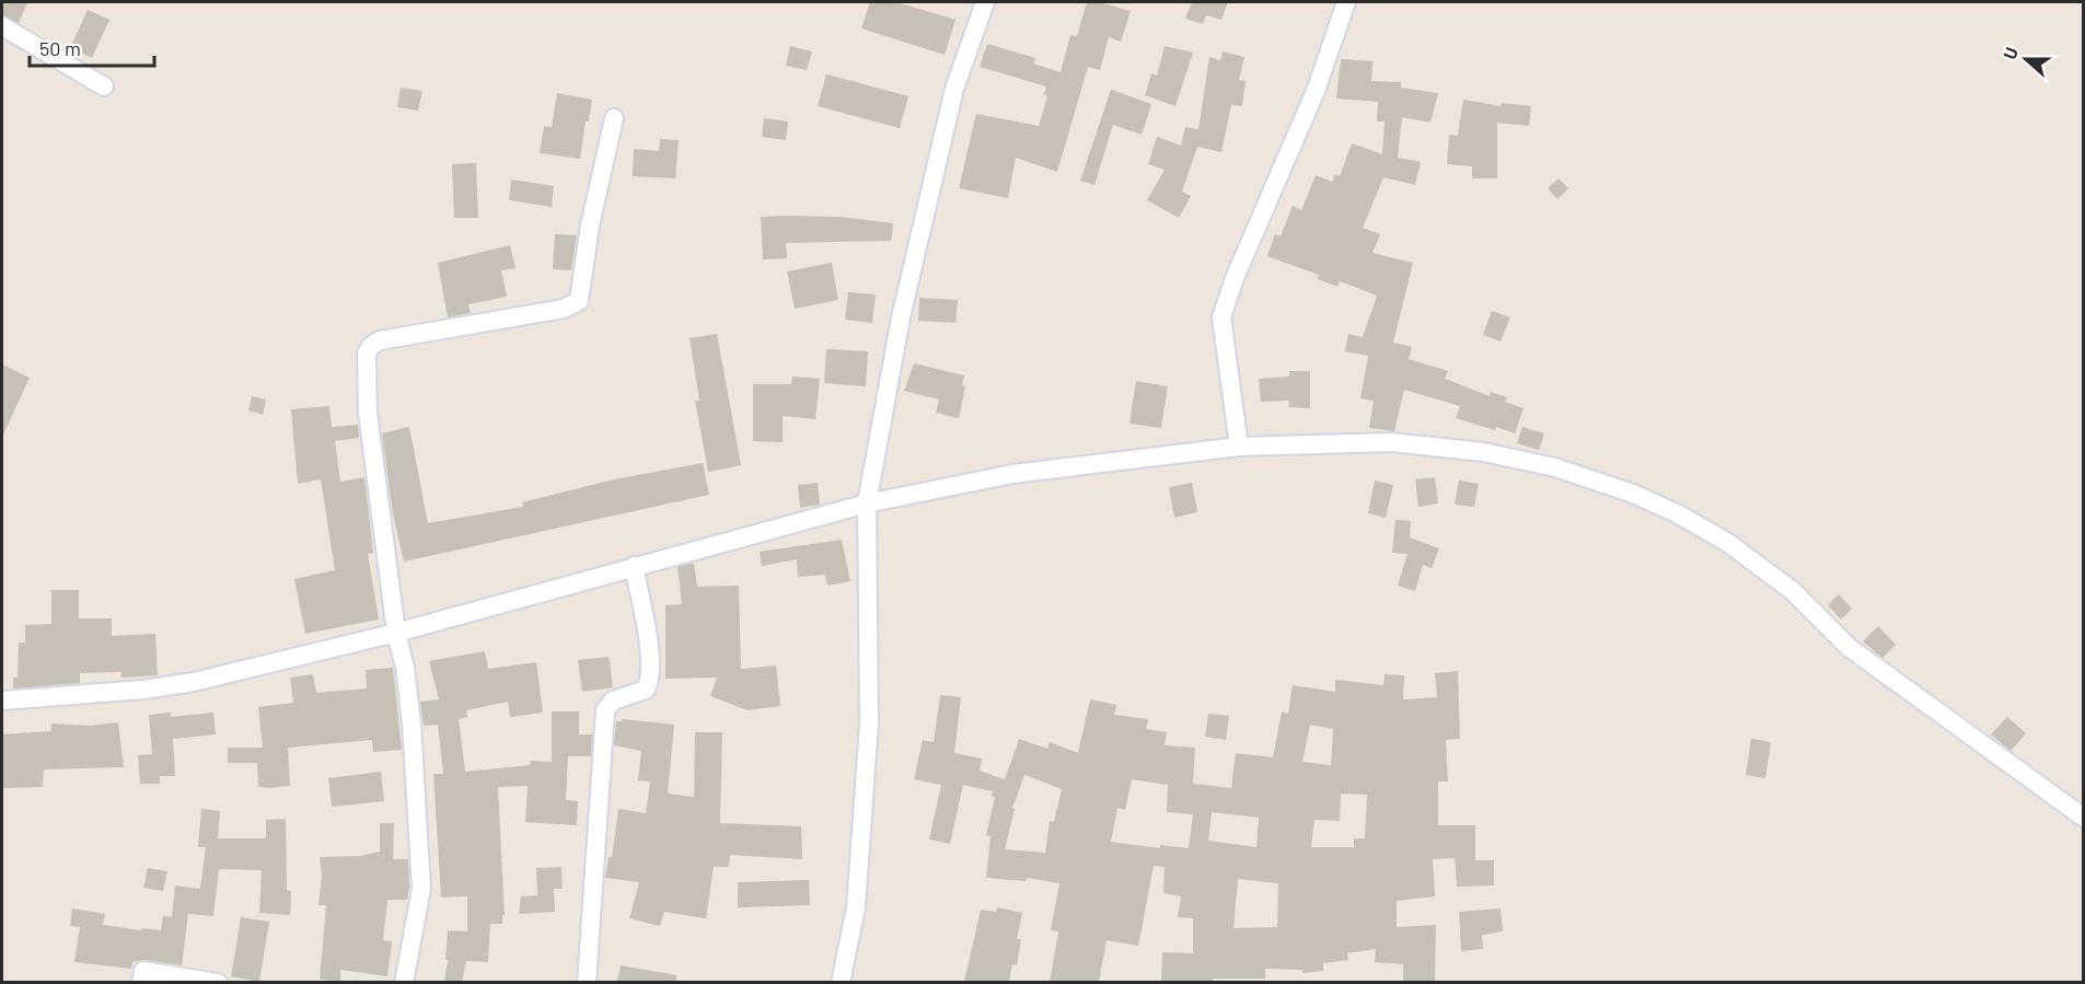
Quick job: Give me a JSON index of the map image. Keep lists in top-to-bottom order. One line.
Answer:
{"scale_bar":"50 m","north":"left"}
